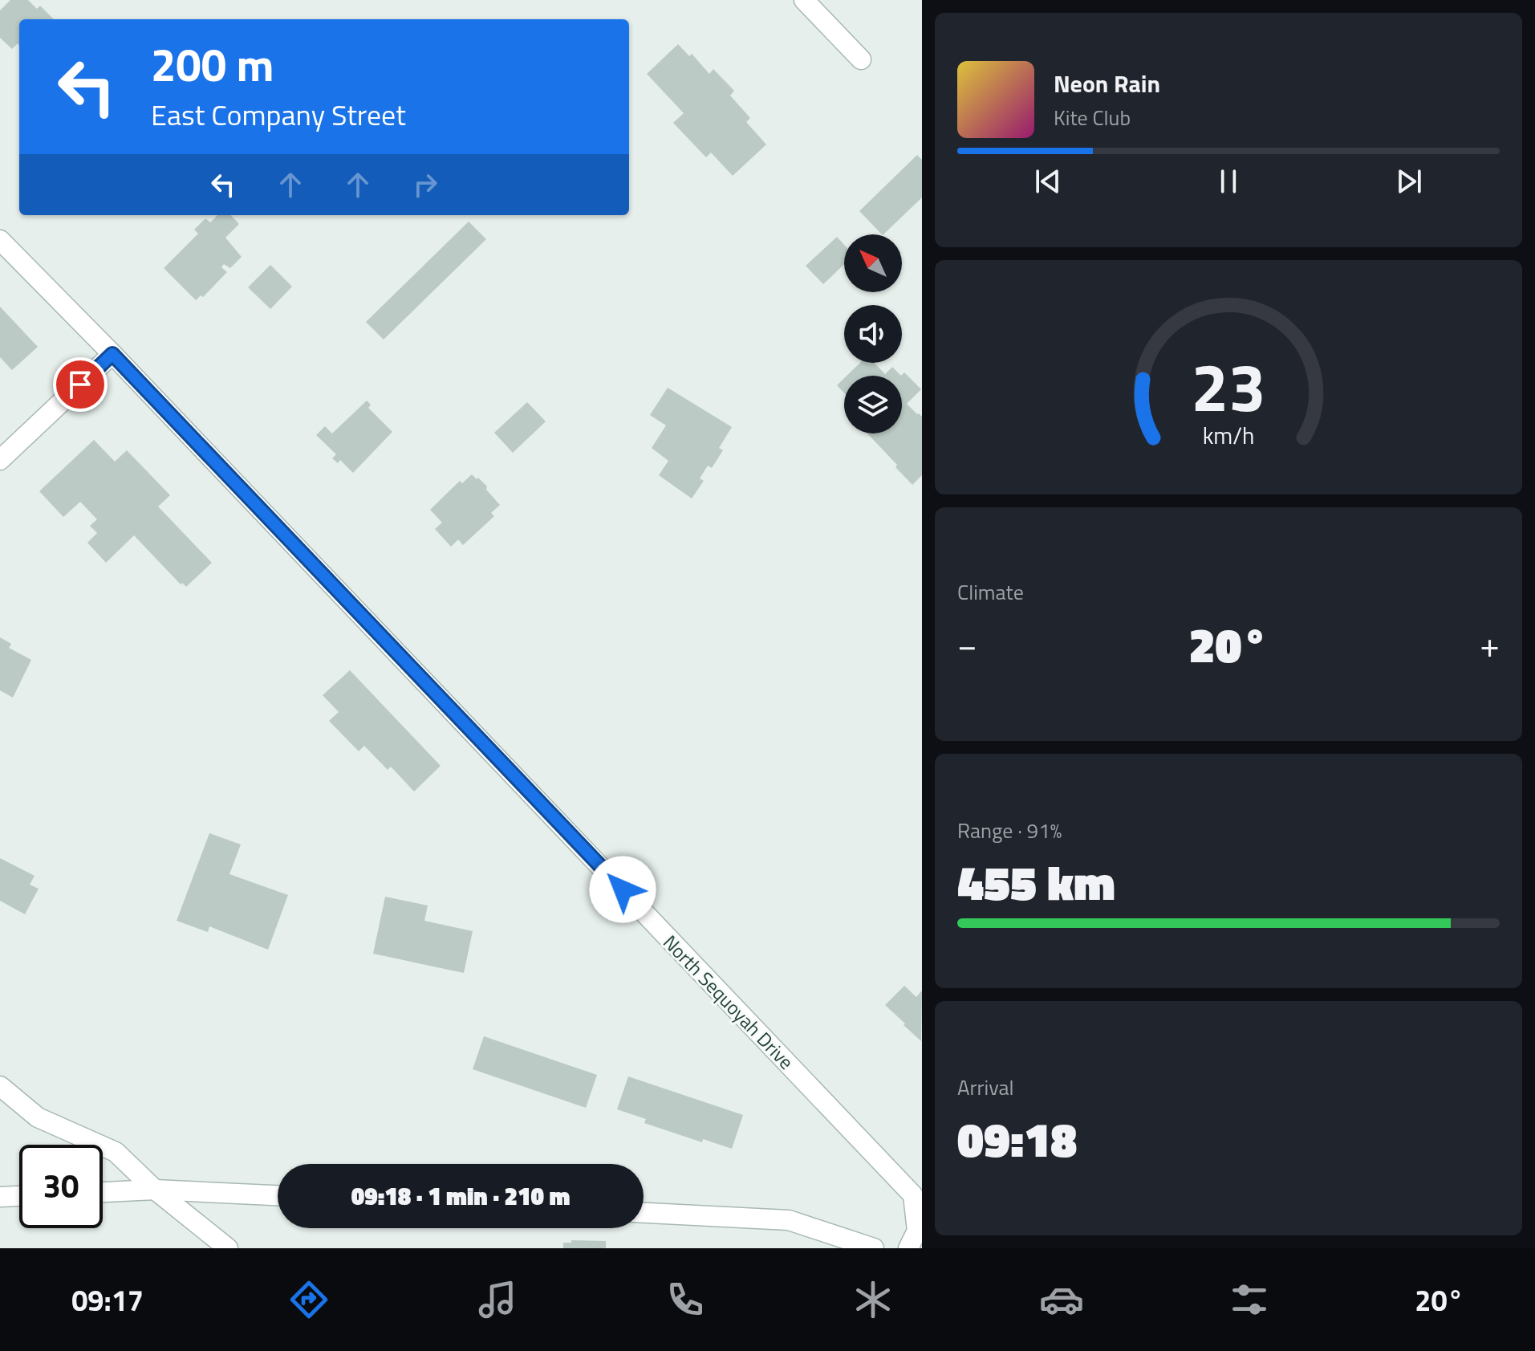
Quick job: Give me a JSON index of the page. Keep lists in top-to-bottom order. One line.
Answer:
{"streets":{"street":["North Sequoyah Drive"]},"north":"top left","page":{"turn":["200 m","East Company Street"],"song":["Neon Rain","Kite Club"],"tile":["Climate",["Range · 91%","455 km"],["Arrival","09:18"]],"heat":["−","20°","+"],"limit":"30","trip":"09:18 · 1 min · 210 m","tabs":["09:17","20°"],"gauge":["23","km/h"]}}
